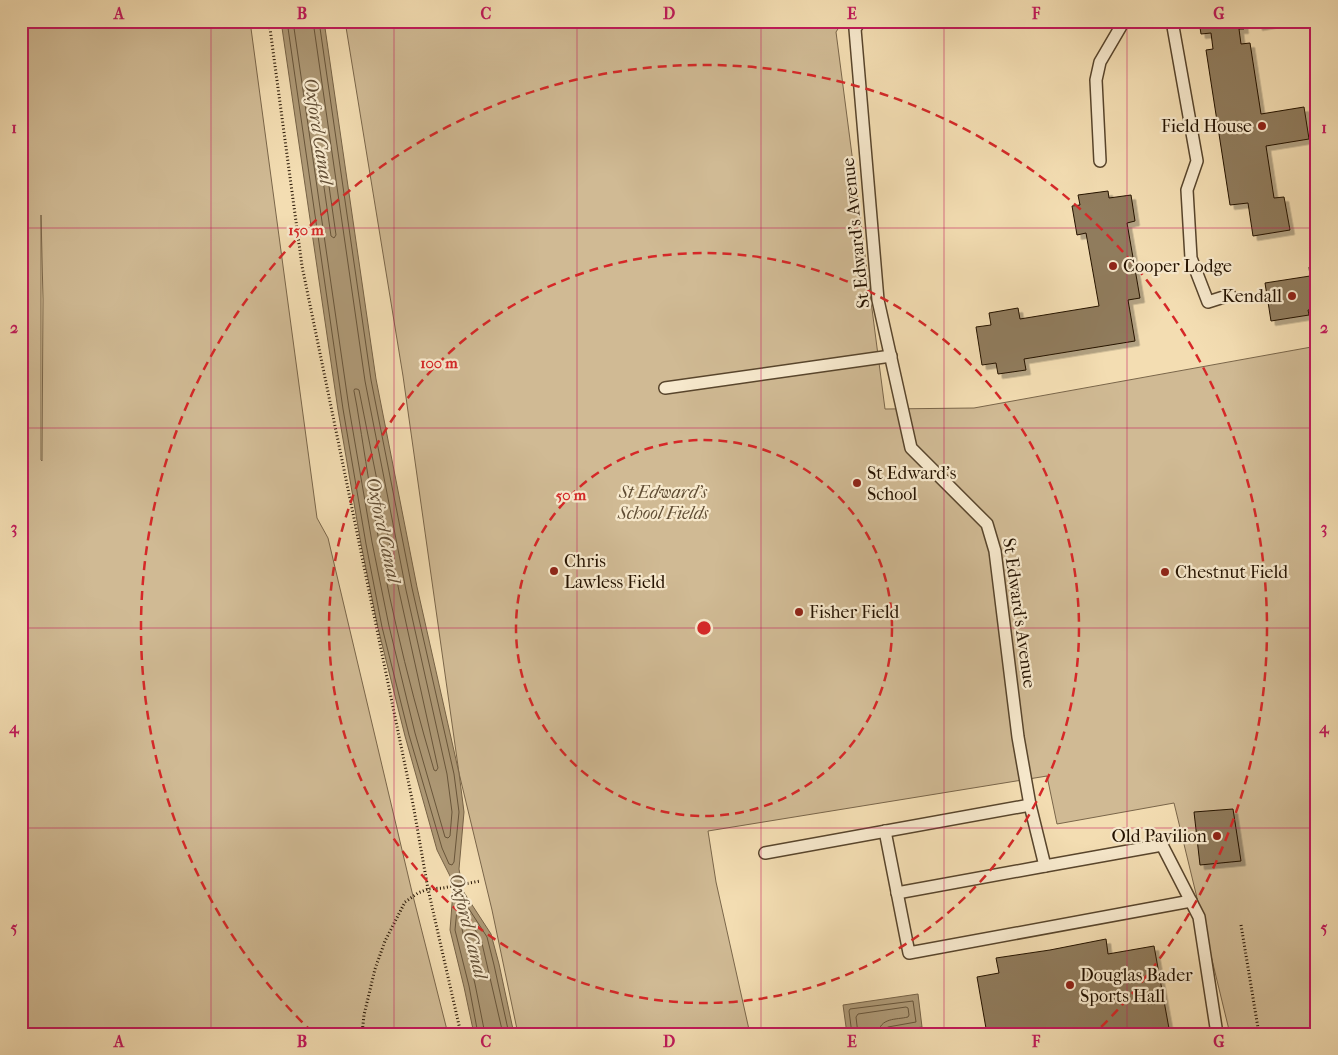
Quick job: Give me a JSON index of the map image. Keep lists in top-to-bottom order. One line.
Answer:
{"streets":{"lane":["St Edward's Avenue"]},"water":["Oxford Canal"],"parks":["St Edward's School Fields"],"places":["Field House","Cooper Lodge","Kendall","St Edward's School","Chris Lawless Field","Chestnut Field","Fisher Field","Old Pavilion","Douglas Bader Sports Hall"],"grid":{"columns":["A","B","C","D","E","F","G"],"rows":["1","2","3","4","5"]},"rings":["150 m","100 m","50 m"]}
